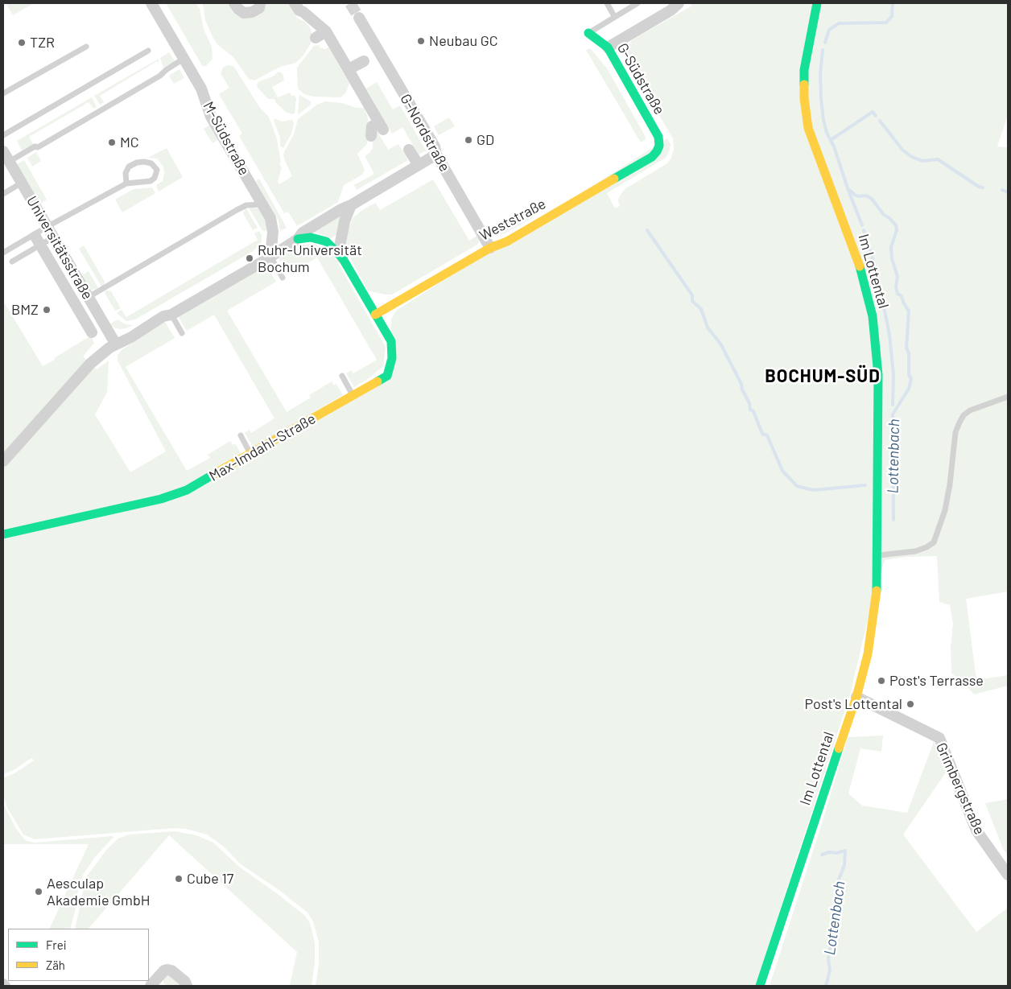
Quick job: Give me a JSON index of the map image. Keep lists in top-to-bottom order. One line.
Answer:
{"streets":{"street":["G-Südstraße","G-Nordstraße","M-Südstraße","Weststraße","Universitätsstraße","Im Lottental","Max-Imdahl-Straße","Grimbergstraße"]},"crossings":[["G-Südstraße","Weststraße"],["G-Nordstraße","Weststraße"],["Weststraße","Max-Imdahl-Straße"],["Im Lottental","Grimbergstraße"]],"districts":["BOCHUM-SÜD"],"water":["Lottenbach"],"places":["Neubau GC","TZR","GD","MC","Ruhr-Universität Bochum","BMZ","Post's Terrasse","Post's Lottental","Cube 17","Aesculap Akademie GmbH"],"legend":["Frei","Zäh"]}
